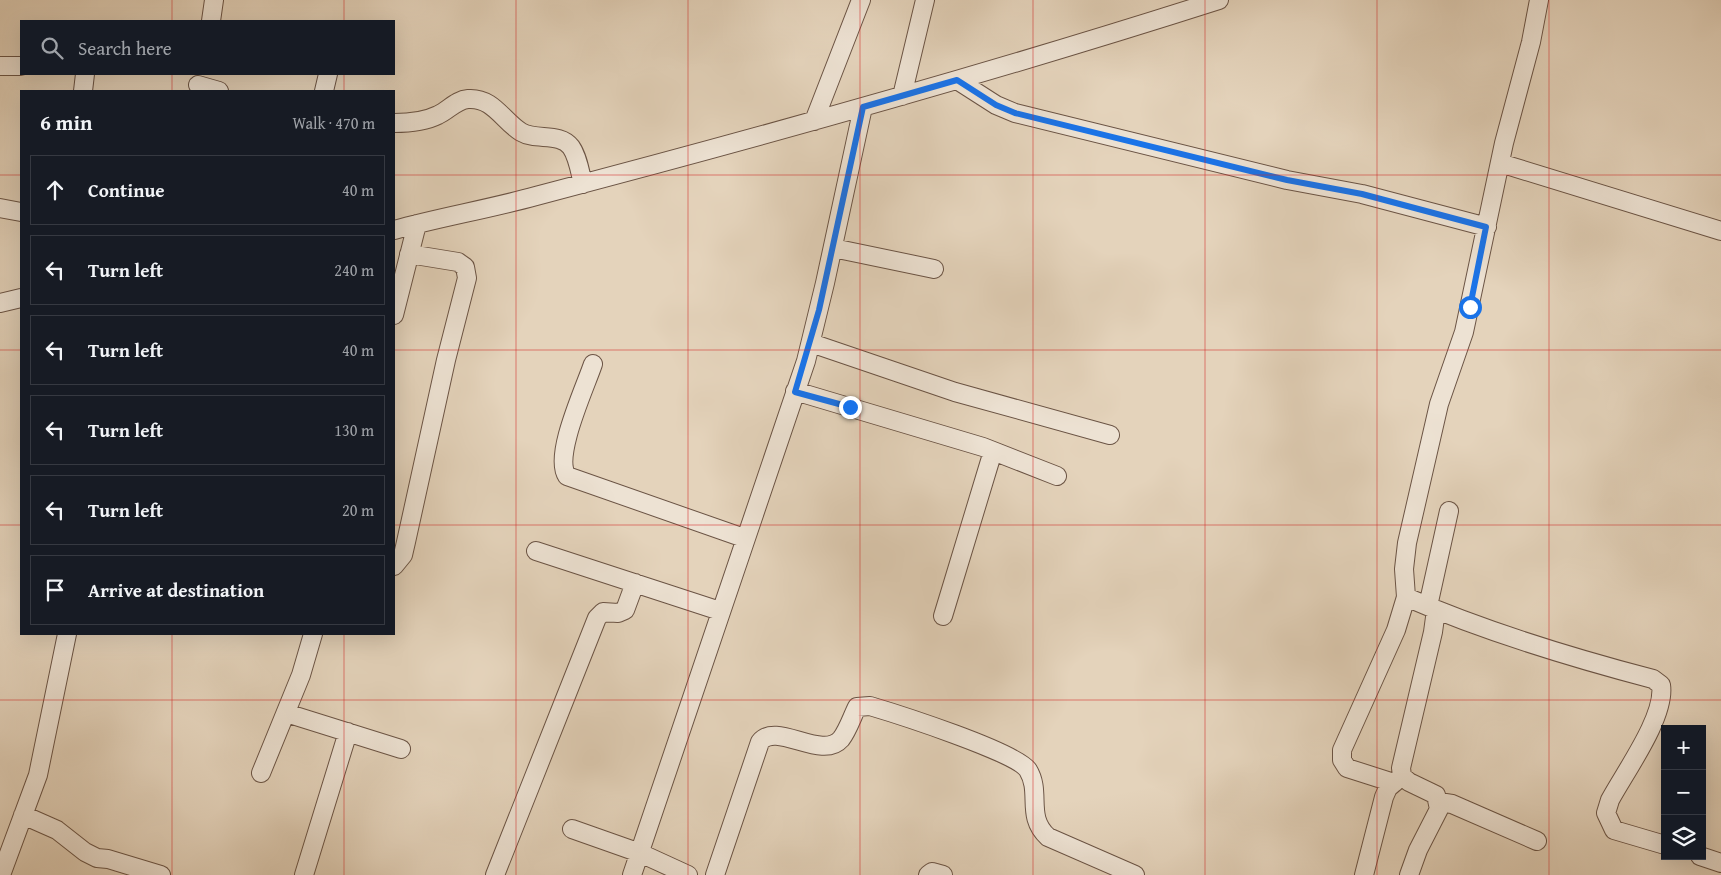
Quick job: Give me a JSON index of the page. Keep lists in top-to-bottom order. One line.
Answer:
{"page":{"search":"Search here","heading":["6 min","Walk · 470 m"],"list":[["Continue","40 m"],["Turn left","240 m"],["Turn left","40 m"],["Turn left","130 m"],["Turn left","20 m"],"Arrive at destination"],"map_buttons":["+","−"]}}
